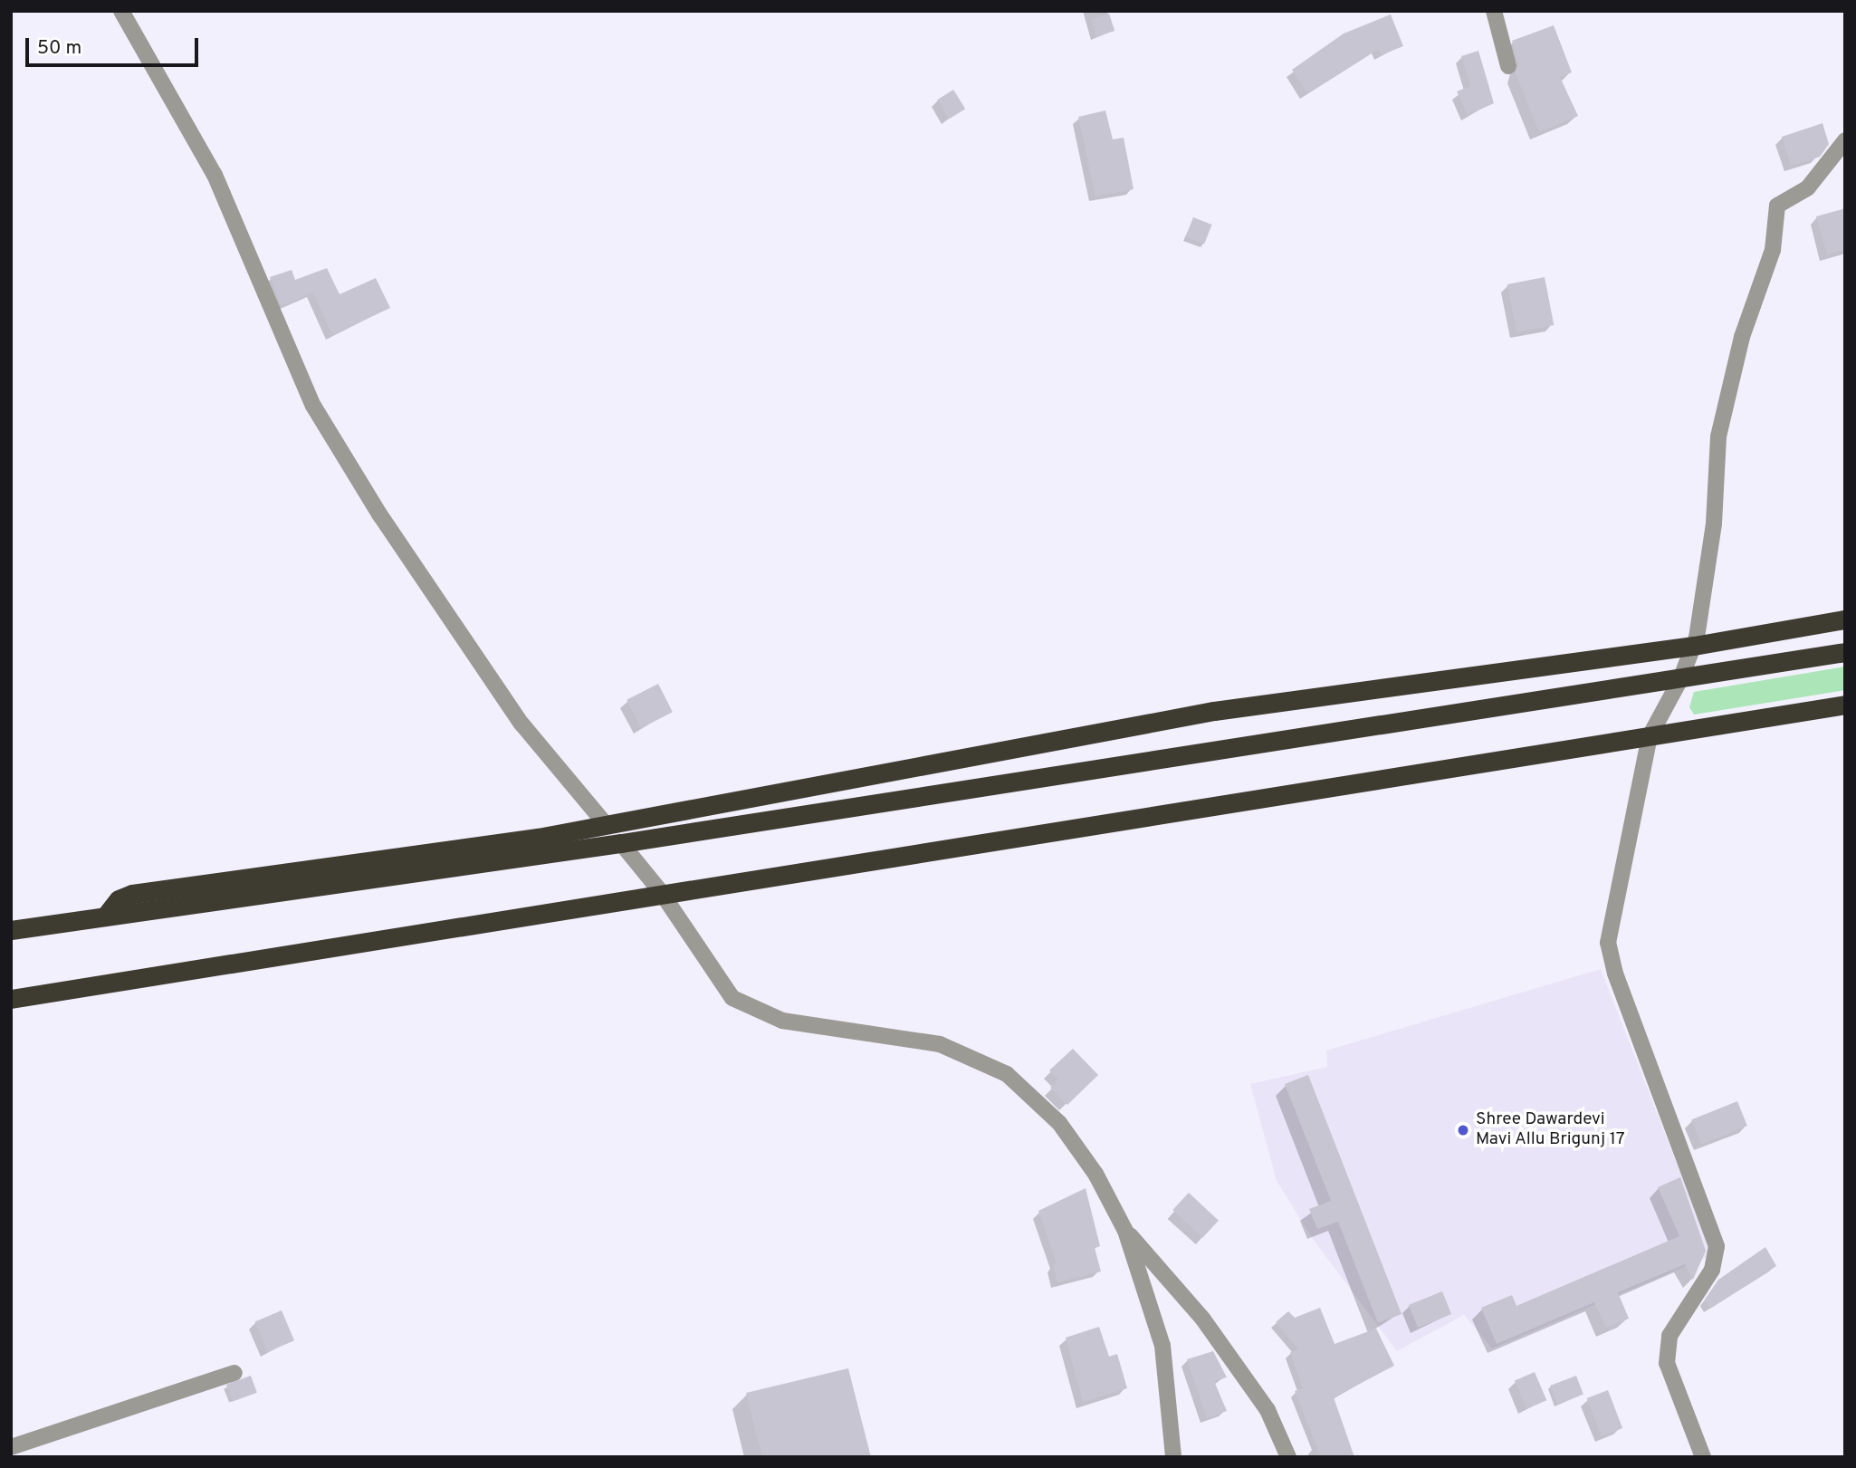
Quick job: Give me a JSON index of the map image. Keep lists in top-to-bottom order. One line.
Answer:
{"places":["Shree Dawardevi Mavi Allu Brigunj 17"],"scale_bar":"50 m"}
